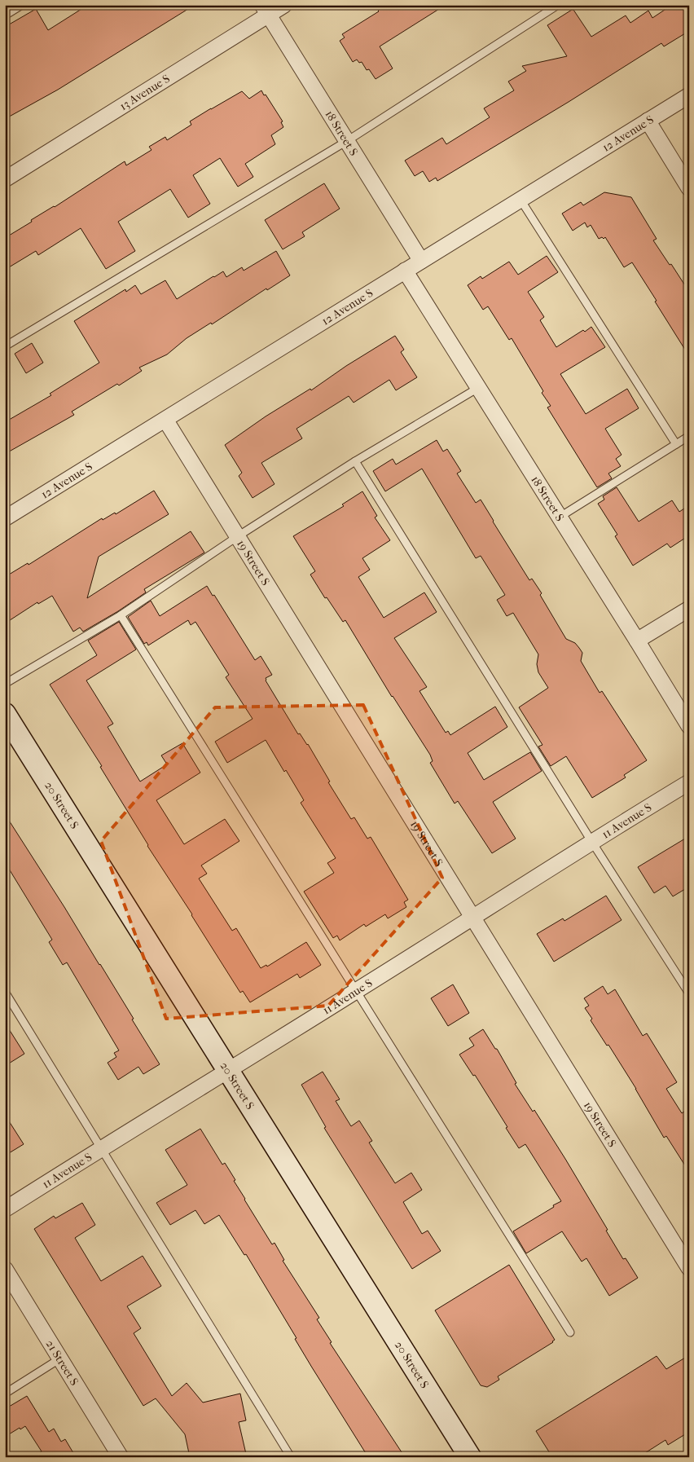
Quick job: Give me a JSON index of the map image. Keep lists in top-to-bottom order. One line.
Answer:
{"streets":{"street":["13 Avenue S","18 Street S","12 Avenue S","19 Street S","20 Street S","11 Avenue S","21 Street S"]},"crossings":[["13 Avenue S","18 Street S"],["18 Street S","12 Avenue S"],["12 Avenue S","19 Street S"],["19 Street S","11 Avenue S"],["20 Street S","11 Avenue S"]]}
